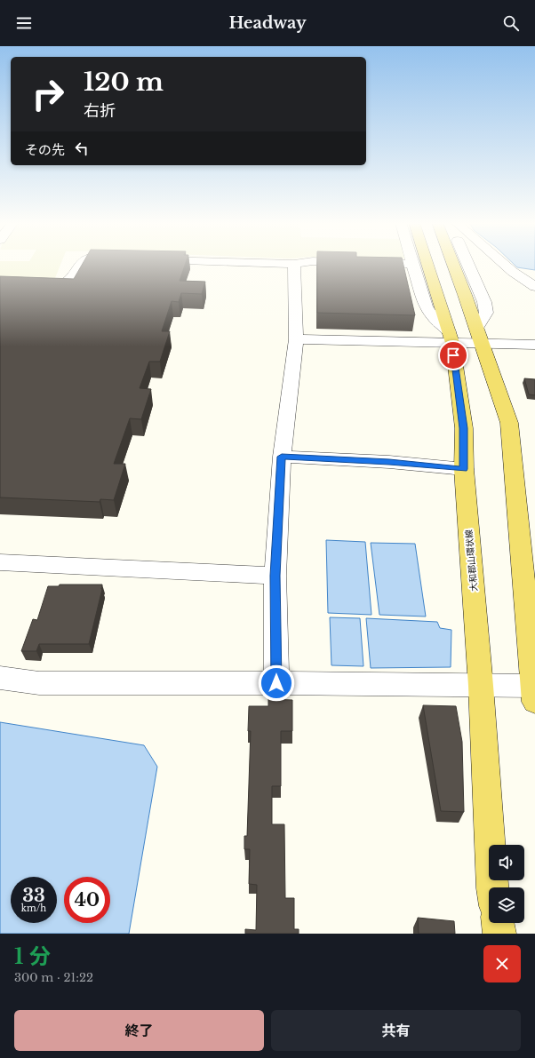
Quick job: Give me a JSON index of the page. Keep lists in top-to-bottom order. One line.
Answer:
{"streets":{"main road":["大和郡山環状線"]},"page":{"header":"Headway","turn":["120 m","右折"],"then":"その先","speed":"33 km/h","limit":"40","heading":["1 分","300 m · 21:22"],"buttons":["終了","共有"]}}
